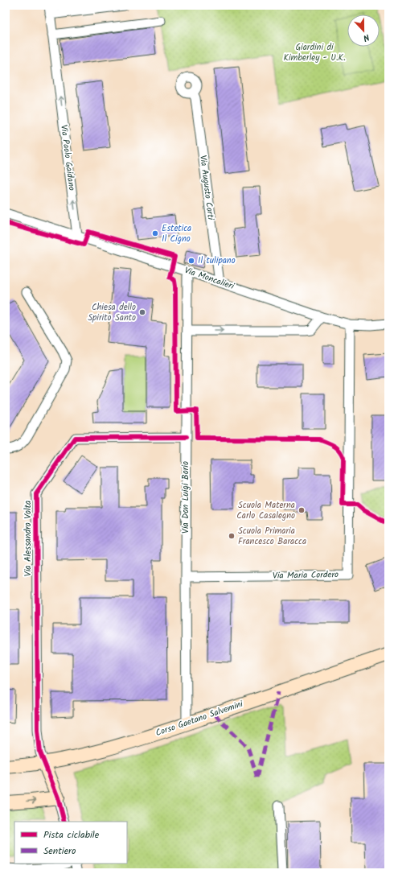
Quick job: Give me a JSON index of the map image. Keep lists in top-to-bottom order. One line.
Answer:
{"streets":{"street":["Via Paolo Gaidano","Via Augusto Corti","Via Moncalieri","Via Don Luigi Borio","Via Alessandro Volta","Via Maria Cordero","Corso Gaetano Salvemini"]},"crossings":[["Via Paolo Gaidano","Via Moncalieri"],["Via Augusto Corti","Via Moncalieri"],["Via Moncalieri","Via Don Luigi Borio"],["Via Moncalieri","Via Maria Cordero"],["Via Don Luigi Borio","Via Alessandro Volta"],["Via Don Luigi Borio","Via Maria Cordero"],["Via Don Luigi Borio","Corso Gaetano Salvemini"],["Via Alessandro Volta","Corso Gaetano Salvemini"]],"one_way":["Via Paolo Gaidano"],"parks":["Giardini di Kimberley - U.K."],"places":["Estetica Il Cigno","Il tulipano","Chiesa dello Spirito Santo","Scuola Materna Carlo Casalegno","Scuola Primaria Francesco Baracca"],"legend":["Pista ciclabile","Sentiero"],"north":"bottom"}
